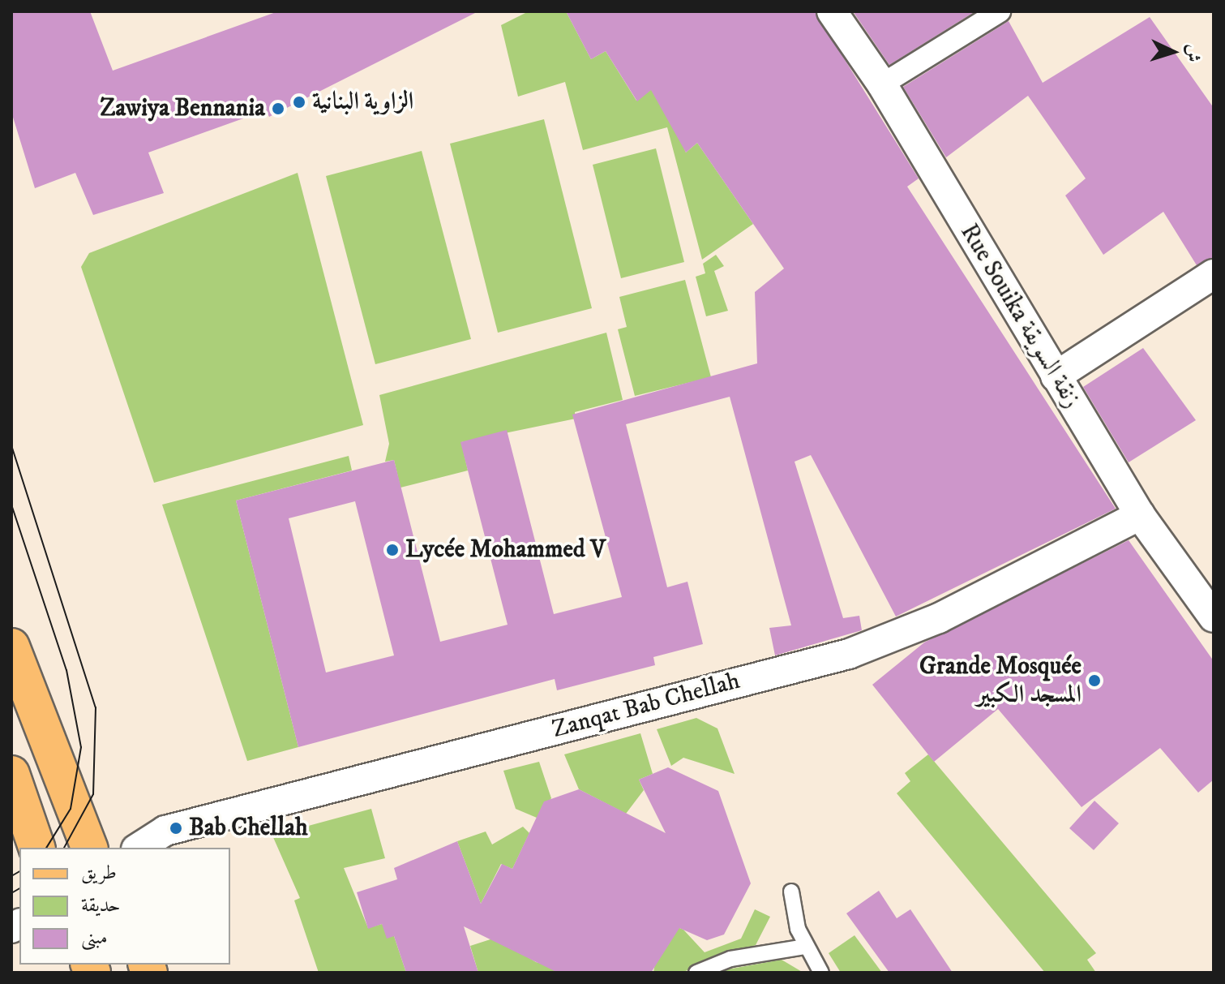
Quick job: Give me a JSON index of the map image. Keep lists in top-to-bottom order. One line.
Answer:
{"streets":{"street":["Rue Souika زنقة السويقة","Zanqat Bab Chellah"]},"crossings":[["Rue Souika زنقة السويقة","Zanqat Bab Chellah"]],"places":["الزاوية البنانية","Zawiya Bennania","Lycée Mohammed V","Grande Mosquée المسجد الكبير","Bab Chellah"],"legend":["طريق","حديقة","مبنى"],"north":"right"}
